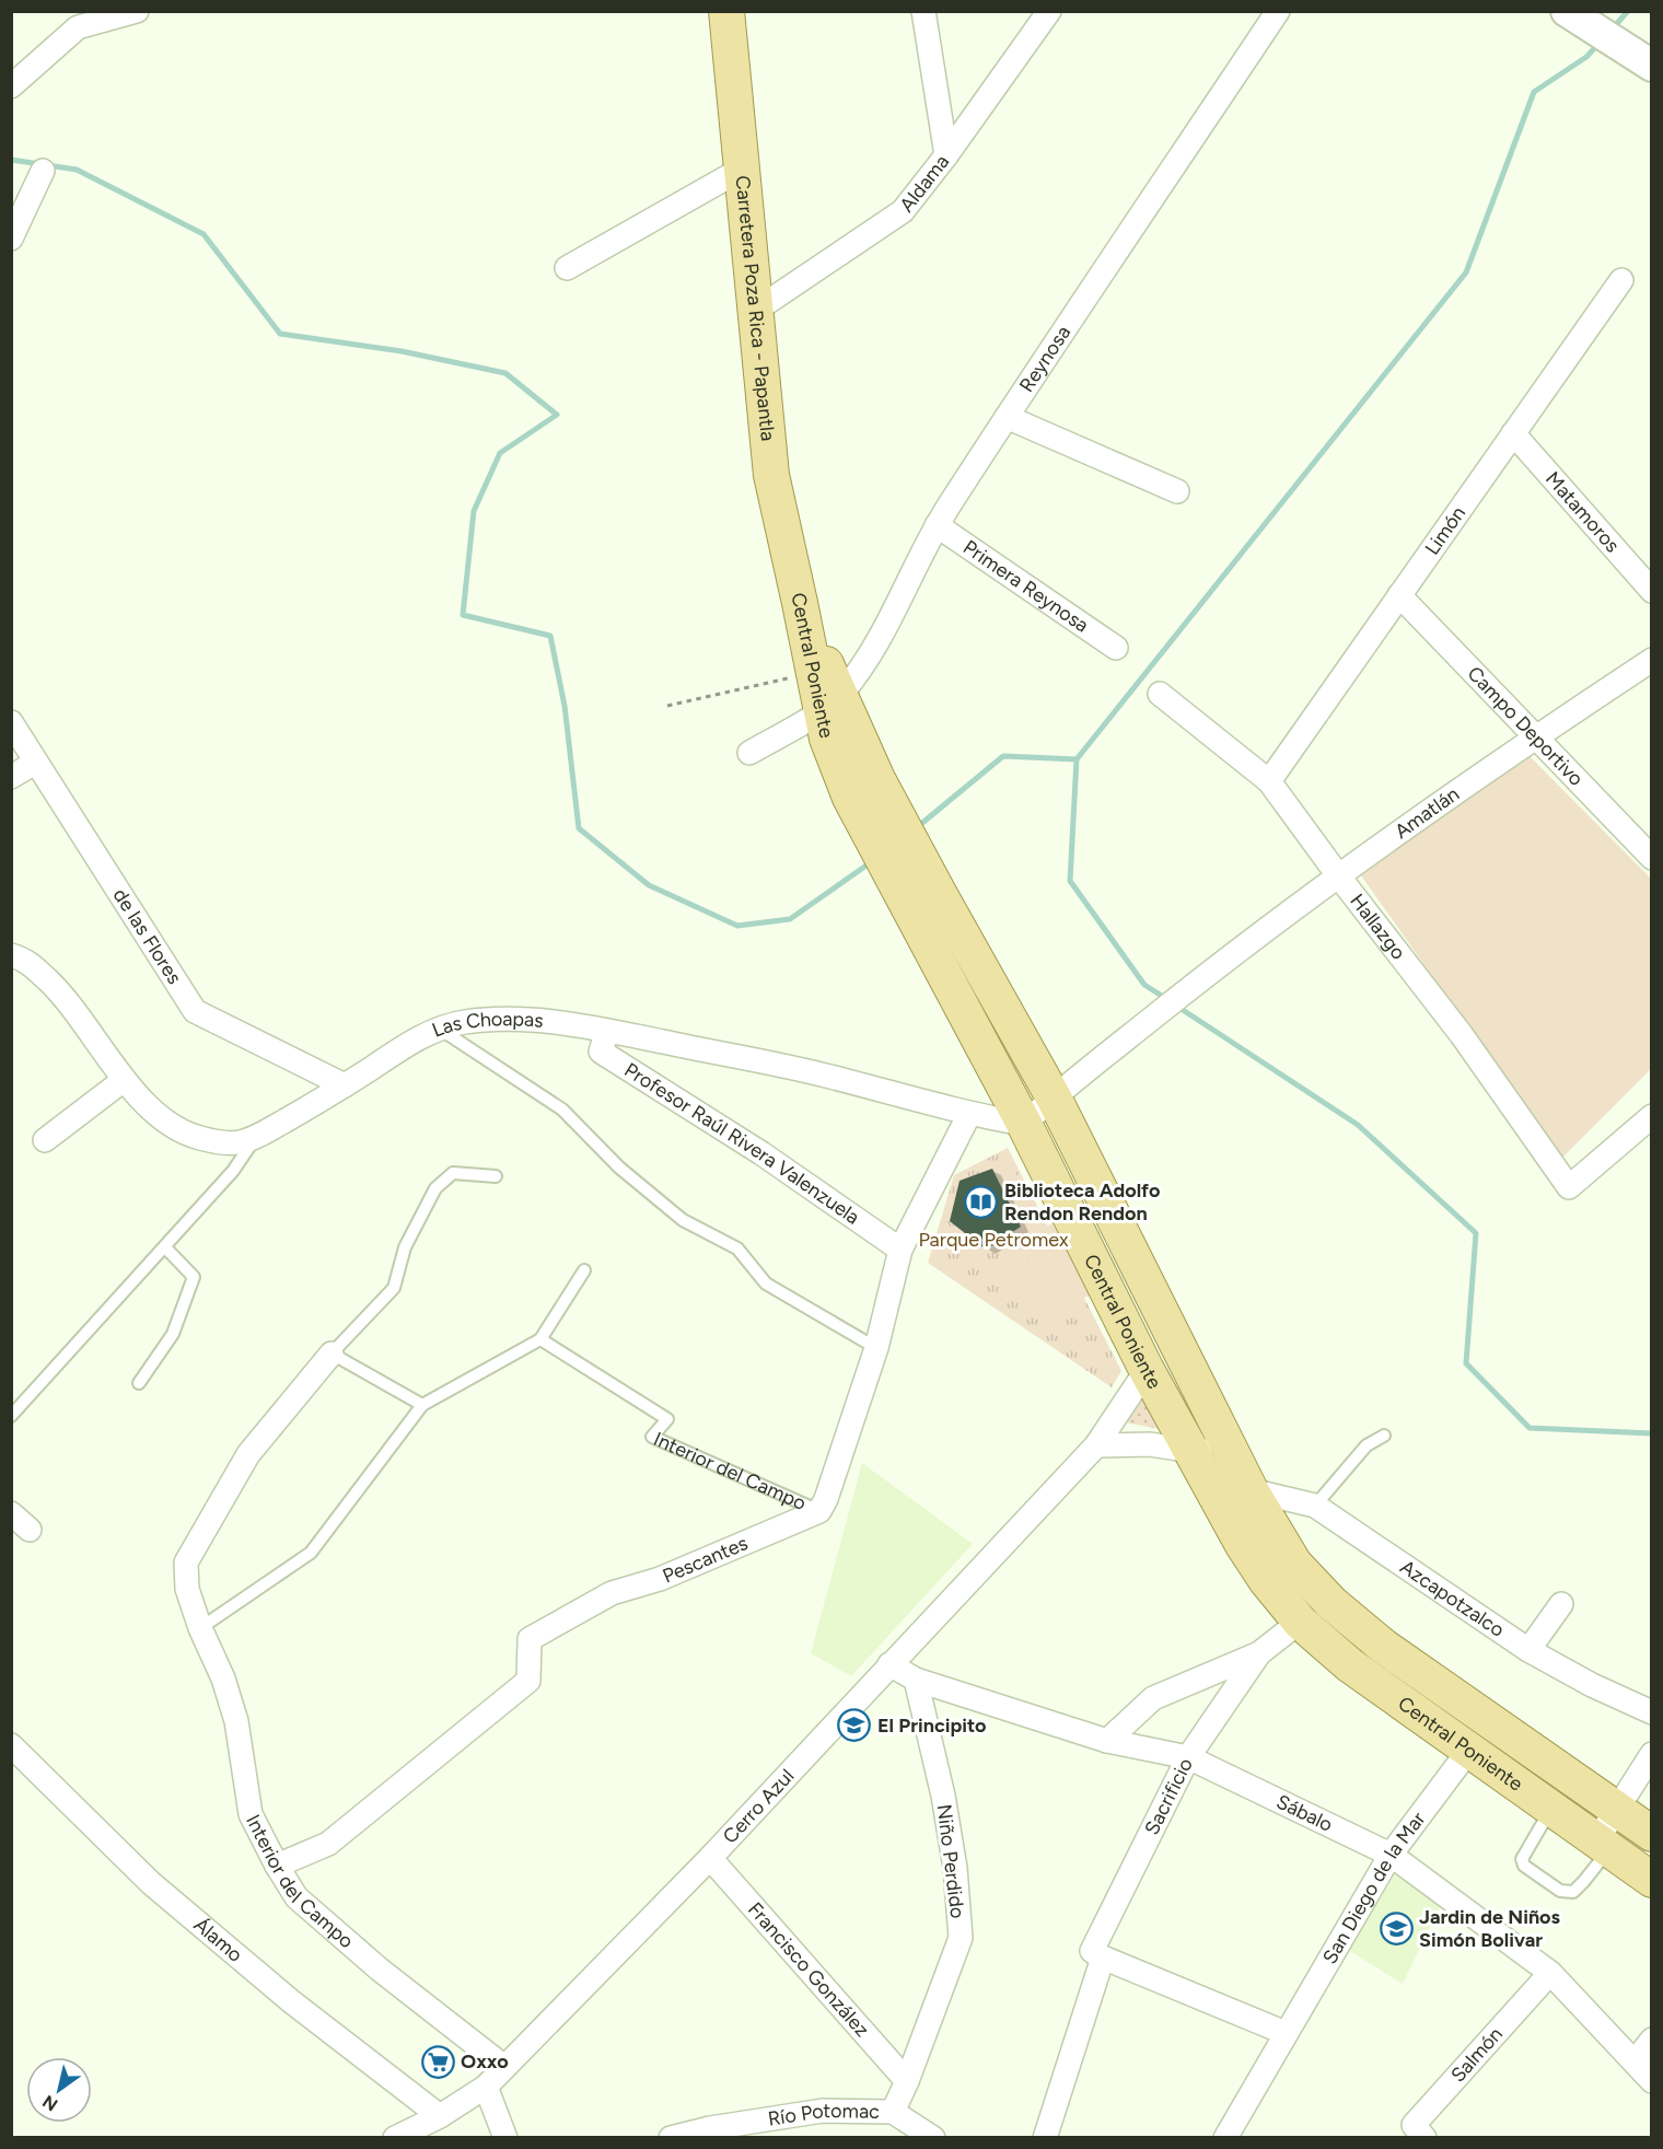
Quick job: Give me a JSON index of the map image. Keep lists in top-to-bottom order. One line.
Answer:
{"streets":{"main road":["Carretera Poza Rica - Papantla","Central Poniente"],"street":["Aldama","Reynosa","Matamoros","Limón","Primera Reynosa","Campo Deportivo","Amatlán","Hallazgo","de las Flores","Las Choapas","Profesor Raúl Rivera Valenzuela","Interior del Campo","Pescantes","Azcapotzalco","Sacrificio","Cerro Azul","Sábalo","Niño Perdido","San Diego de la Mar","Álamo","Francisco González","Salmón","Río Potomac"]},"crossings":[["Aldama","Carretera Poza Rica - Papantla"],["Carretera Poza Rica - Papantla","Central Poniente"],["Reynosa","Primera Reynosa"],["Reynosa","Central Poniente"],["Matamoros","Limón"],["Limón","Campo Deportivo"],["Limón","Hallazgo"],["Central Poniente","Amatlán"],["Central Poniente","Las Choapas"],["Central Poniente","Azcapotzalco"],["Central Poniente","Sacrificio"],["Central Poniente","Cerro Azul"],["Central Poniente","San Diego de la Mar"],["Campo Deportivo","Amatlán"],["Amatlán","Hallazgo"],["de las Flores","Las Choapas"],["Las Choapas","Profesor Raúl Rivera Valenzuela"],["Interior del Campo","Pescantes"],["Interior del Campo","Cerro Azul"],["Sacrificio","Sábalo"],["Cerro Azul","Sábalo"],["Cerro Azul","Álamo"],["Cerro Azul","Francisco González"],["Sábalo","Niño Perdido"],["Sábalo","San Diego de la Mar"],["Sábalo","Salmón"],["Niño Perdido","Francisco González"],["Niño Perdido","Río Potomac"]],"parks":["Parque Petromex"],"places":{"library":["Biblioteca Adolfo Rendon Rendon"],"school or university":["El Principito","Jardin de Niños Simón Bolivar"],"supermarket":["Oxxo"]},"north":"bottom left"}
